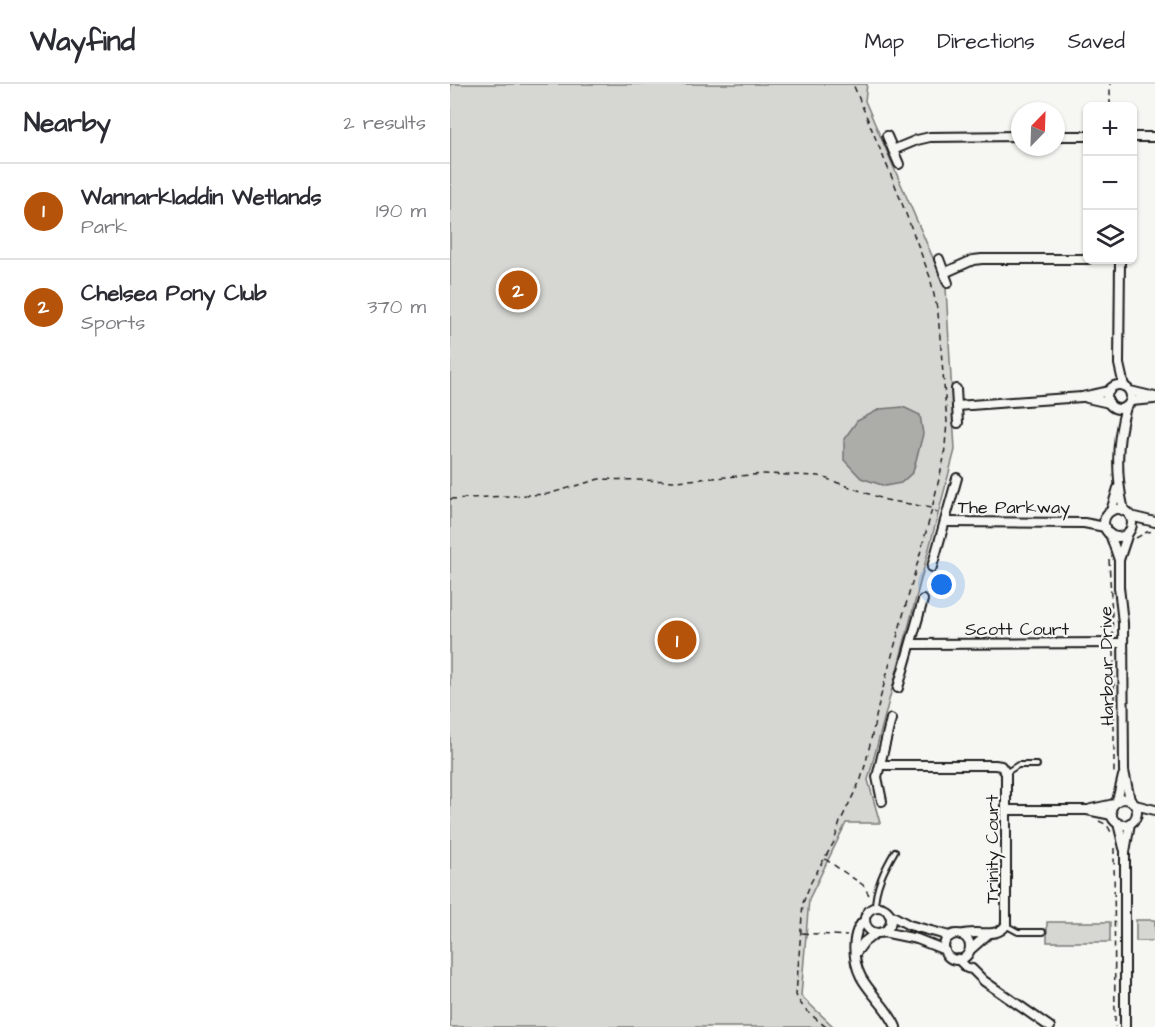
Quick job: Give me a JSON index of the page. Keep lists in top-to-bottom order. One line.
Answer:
{"streets":{"street":["The Parkway","Scott Court","Harbour Drive","Trinity Court"]},"crossings":[["The Parkway","Harbour Drive"],["Scott Court","Harbour Drive"]],"north":"top right","page":{"header":"Wayfind","nav":["Map","Directions","Saved"],"heading":["Nearby","2 results"],"map_buttons":["+","−"],"list":[{"mark":"1","name":"Wannarkladdin Wetlands","note":"Park","value":"190 m"},{"mark":"2","name":"Chelsea Pony Club","note":"Sports","value":"370 m"}],"pins":["2","1"]}}
